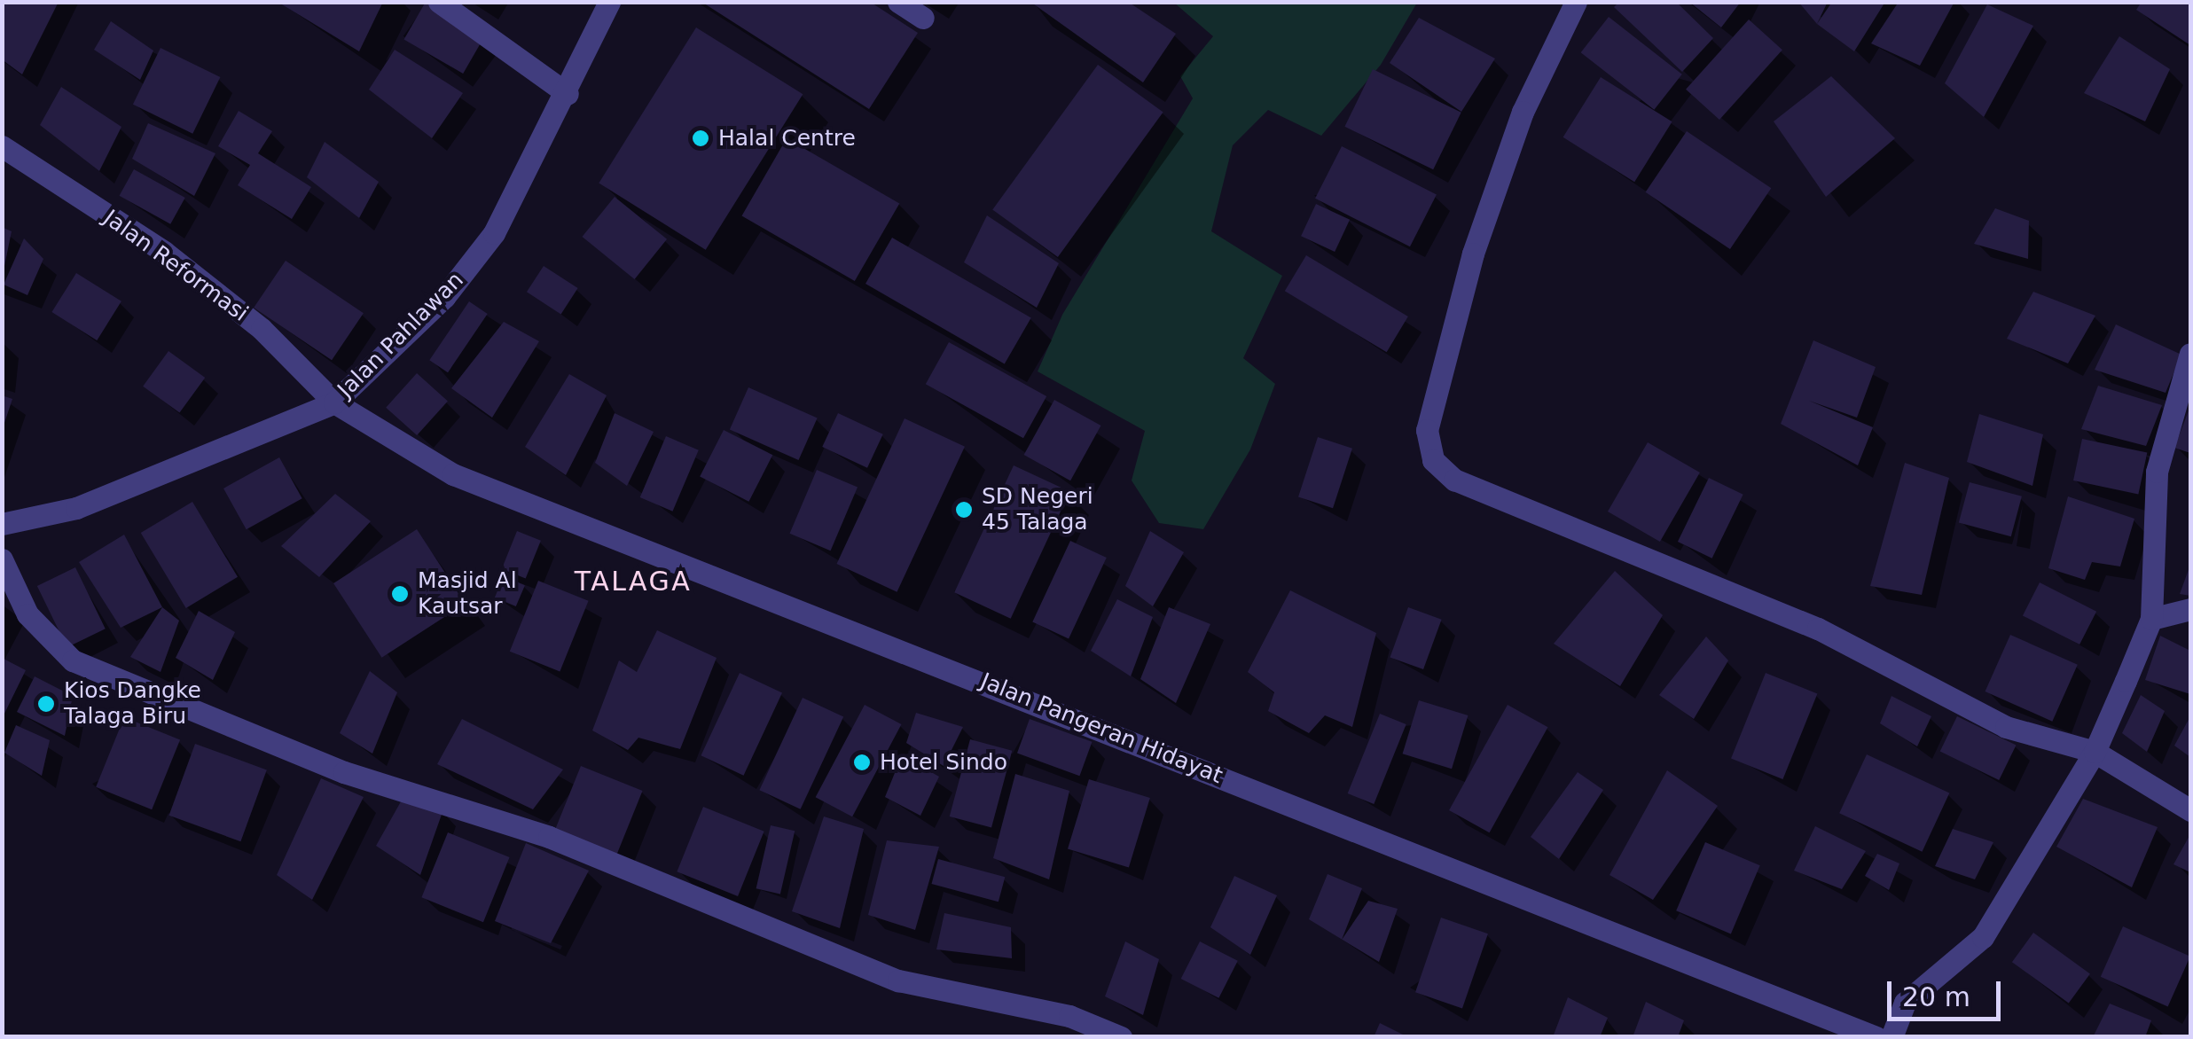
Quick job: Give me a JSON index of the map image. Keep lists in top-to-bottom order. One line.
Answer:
{"streets":{"street":["Jalan Reformasi","Jalan Pahlawan","Jalan Pangeran Hidayat"]},"crossings":[["Jalan Reformasi","Jalan Pahlawan"],["Jalan Reformasi","Jalan Pangeran Hidayat"],["Jalan Pahlawan","Jalan Pangeran Hidayat"]],"districts":["TALAGA"],"places":["Halal Centre","SD Negeri 45 Talaga","Masjid Al Kautsar","Kios Dangke Talaga Biru","Hotel Sindo"],"scale_bar":"20 m"}
